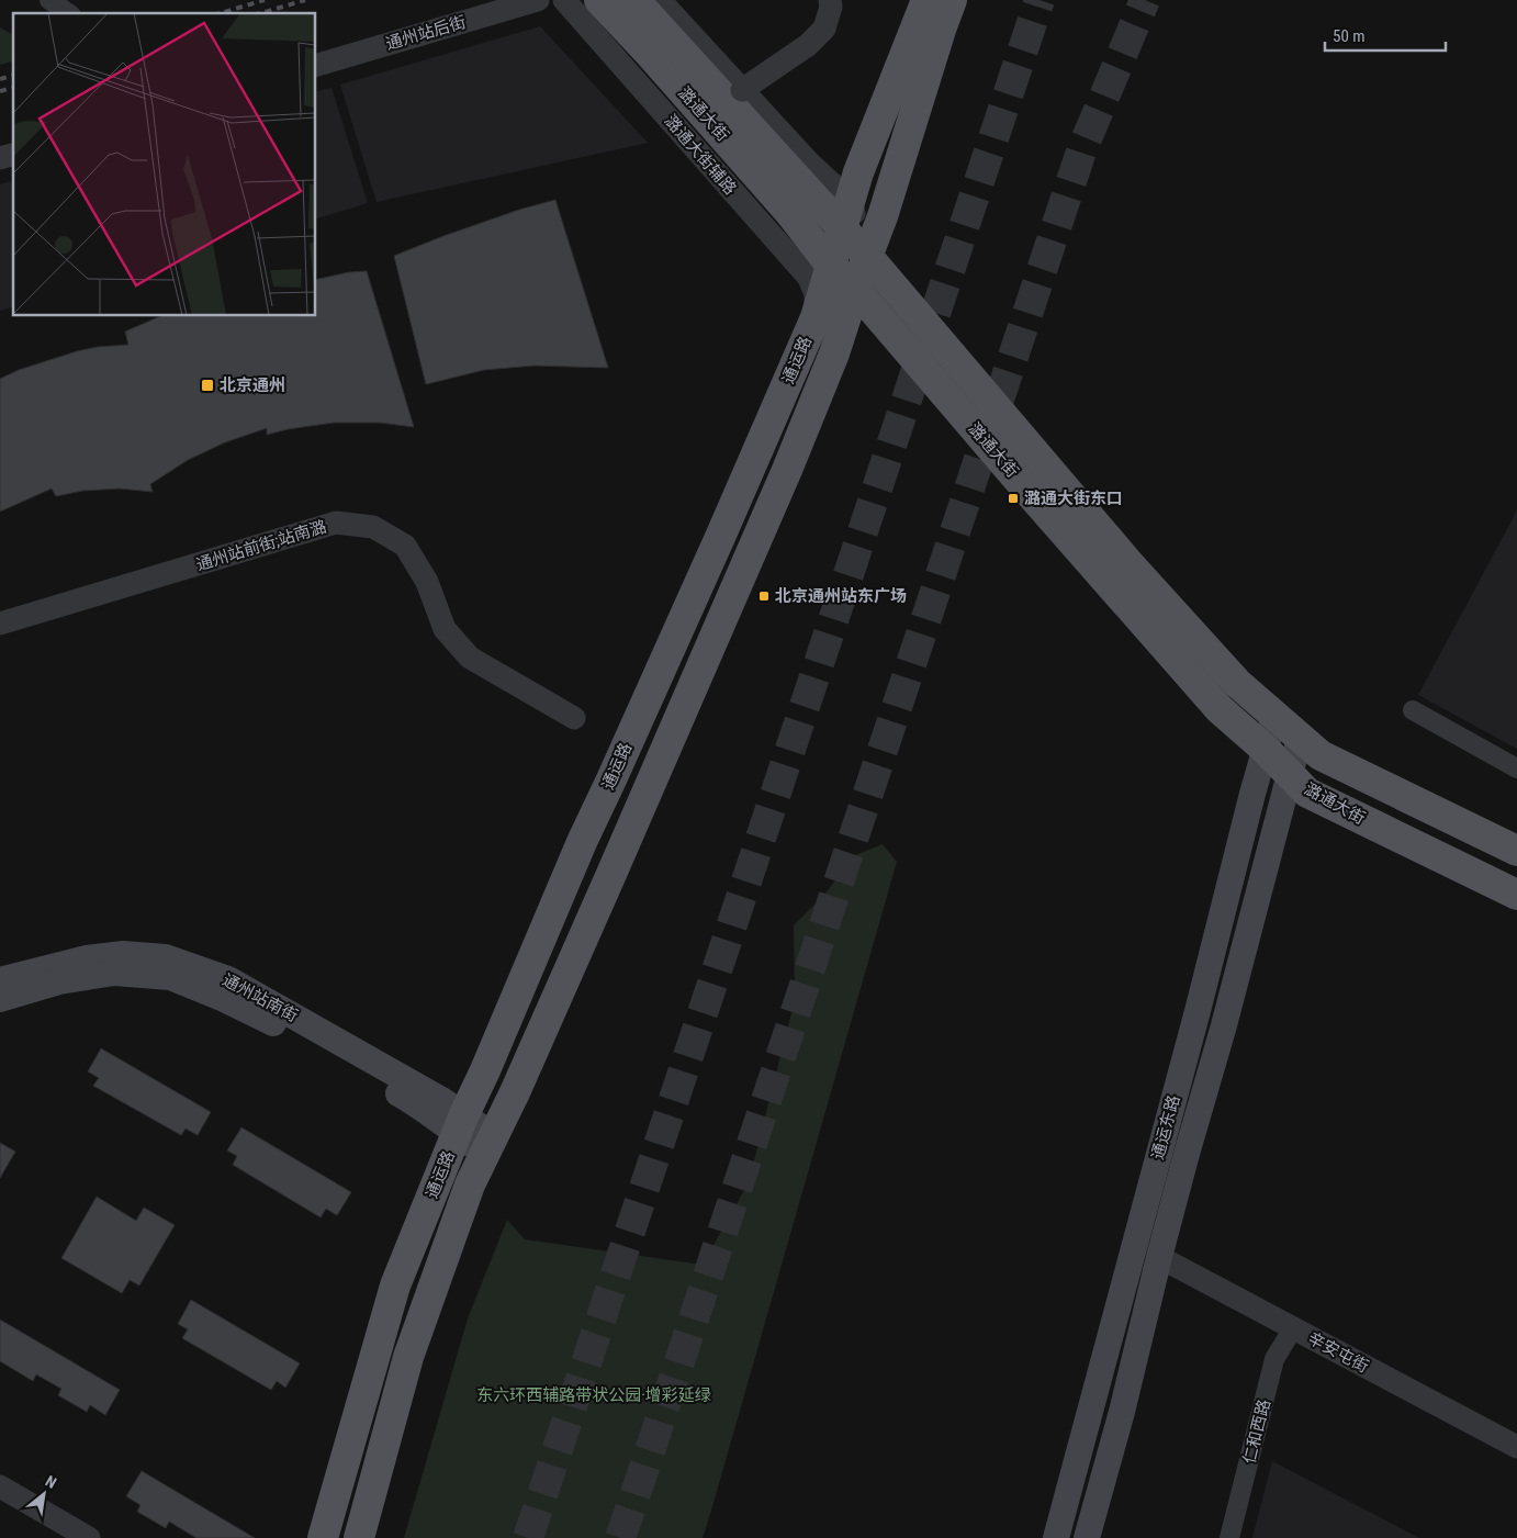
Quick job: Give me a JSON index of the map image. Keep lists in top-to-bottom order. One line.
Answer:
{"streets":{"main road":["潞通大街","通运路","通州站南街","通运东路"],"street":["通州站后街","潞通大街辅路","通州站前街;站南潞","辛安屯街","仁和西路"]},"crossings":[["潞通大街","通运路"],["潞通大街","通运东路"],["潞通大街辅路","通运路"],["通运路","通州站南街"],["通运东路","辛安屯街"],["辛安屯街","仁和西路"]],"parks":["东六环西辅路带状公园·增彩延绿"],"places":{"transit":["北京通州","潞通大街东口","北京通州站东广场"]},"scale_bar":"50 m","north":"top right"}
